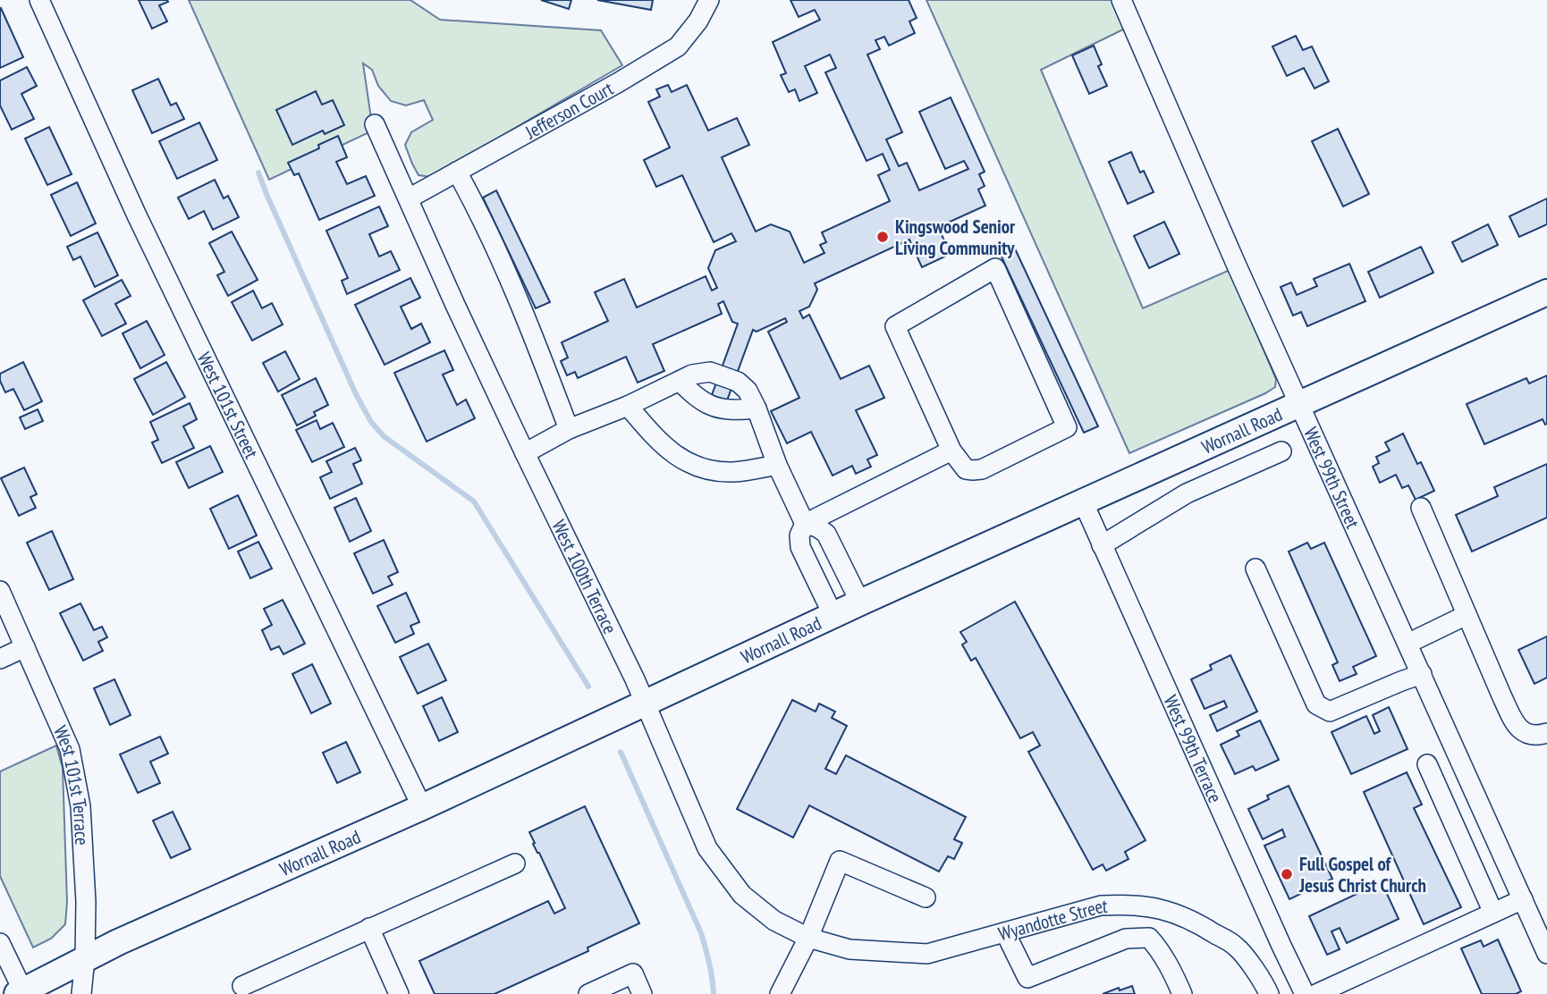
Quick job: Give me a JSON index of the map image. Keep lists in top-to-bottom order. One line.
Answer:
{"streets":{"main road":["Wornall Road"],"street":["Jefferson Court","West 101st Street","West 99th Street","West 100th Terrace","West 99th Terrace","West 101st Terrace","Wyandotte Street"]},"crossings":[["Jefferson Court","West 100th Terrace"],["West 101st Street","Wornall Road"],["Wornall Road","West 99th Street"],["Wornall Road","West 100th Terrace"],["Wornall Road","West 99th Terrace"],["Wornall Road","West 101st Terrace"],["West 100th Terrace","Wyandotte Street"]],"places":["Kingswood Senior Living Community","Full Gospel of Jesus Christ Church"]}
